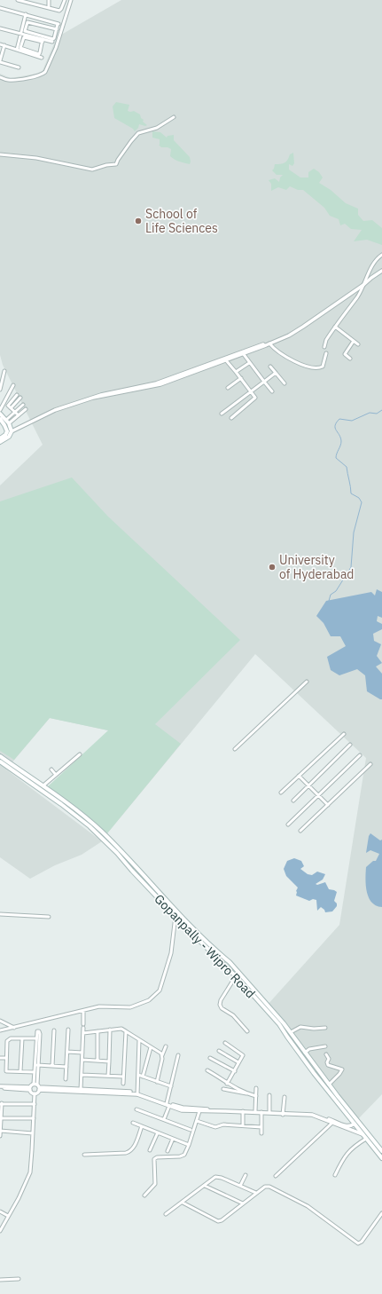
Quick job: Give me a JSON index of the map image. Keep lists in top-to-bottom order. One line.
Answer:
{"streets":{"main road":["Gopanpally - Wipro Road"]},"places":["School of Life Sciences","University of Hyderabad"]}
